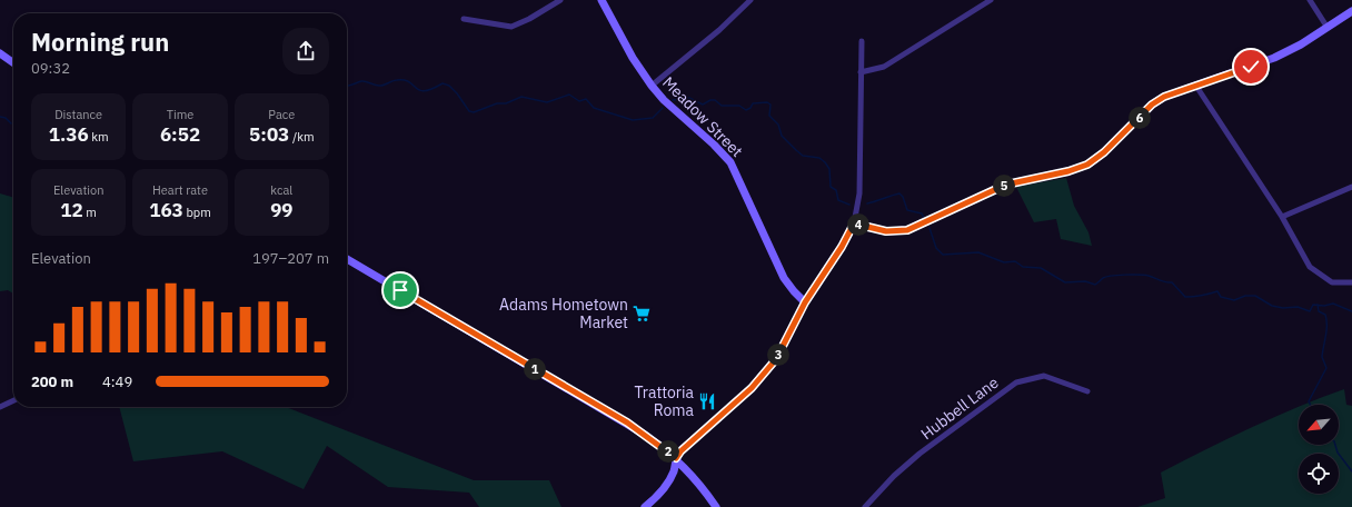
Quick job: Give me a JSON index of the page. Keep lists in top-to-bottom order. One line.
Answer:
{"streets":{"main road":["Meadow Street"],"street":["Hubbell Lane"]},"places":{"supermarket":["Adams Hometown Market"],"restaurant":["Trattoria Roma"]},"north":"bottom left","page":{"heading":["Morning run","09:32"],"stats":[["Distance","1.36 km"],["Time","6:52"],["Pace","5:03 /km"],["Elevation","12 m"],["Heart rate","163 bpm"],["kcal","99"]],"pins":["6","5","4","3","1","2"],"chart":["Elevation","197–207 m"],"list":[{"name":"200 m","note":"4:49"}]}}
